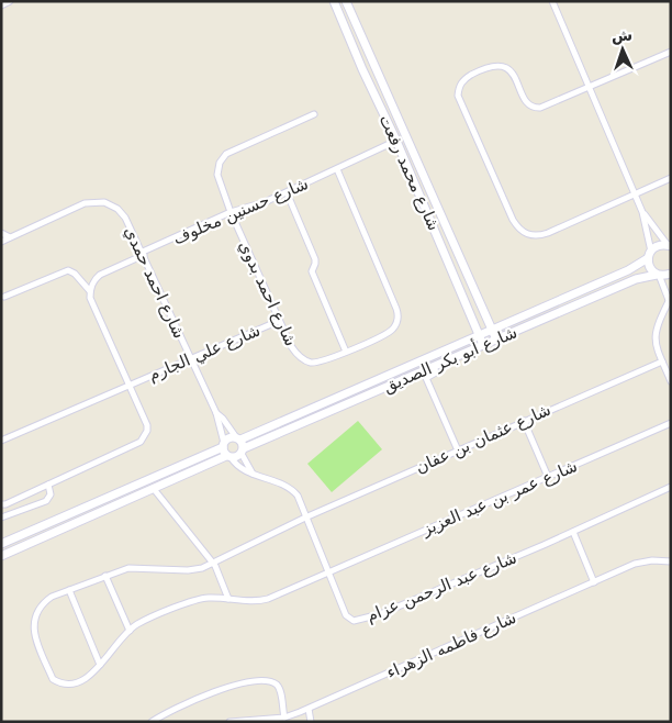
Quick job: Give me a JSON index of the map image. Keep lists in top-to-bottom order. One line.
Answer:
{"streets":{"street":["شارع محمد رفعت","شارع حسنين مخلوف","شارع احمد حمدي","شارع احمد بدوي","شارع علي الجارم","شارع أبو بكر الصديق","شارع عثمان بن عفان","شارع عمر بن عبد العزيز","شارع عبد الرحمن عزام","شارع فاطمه الزهراء"]},"crossings":[["شارع محمد رفعت","شارع حسنين مخلوف"],["شارع محمد رفعت","شارع أبو بكر الصديق"],["شارع حسنين مخلوف","شارع احمد حمدي"],["شارع حسنين مخلوف","شارع احمد بدوي"],["شارع احمد حمدي","شارع علي الجارم"],["شارع احمد حمدي","شارع أبو بكر الصديق"],["شارع احمد حمدي","شارع عبد الرحمن عزام"],["شارع احمد بدوي","شارع علي الجارم"],["شارع أبو بكر الصديق","شارع عبد الرحمن عزام"],["شارع عثمان بن عفان","شارع عمر بن عبد العزيز"],["شارع عثمان بن عفان","شارع عبد الرحمن عزام"],["شارع عمر بن عبد العزيز","شارع عبد الرحمن عزام"]],"north":"top"}
